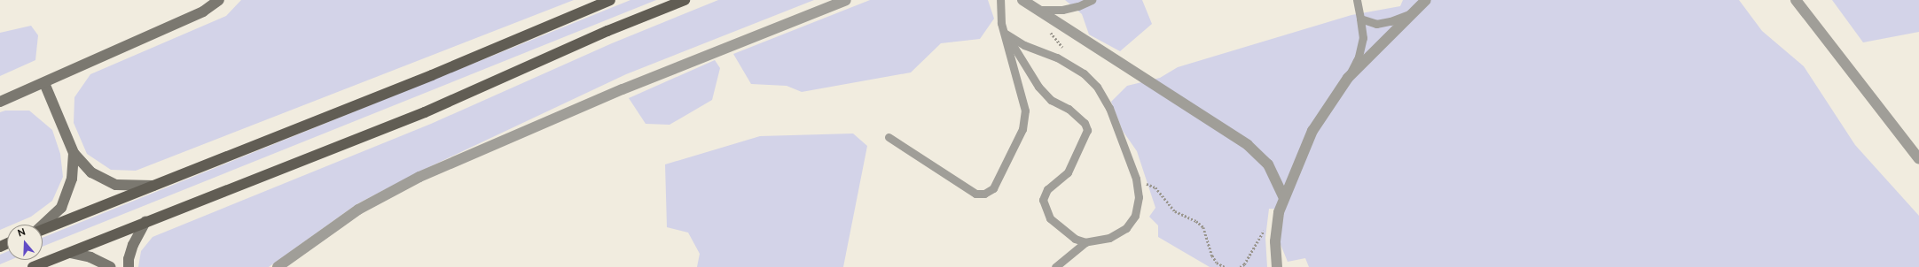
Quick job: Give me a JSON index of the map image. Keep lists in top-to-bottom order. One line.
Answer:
{"north":"top"}
